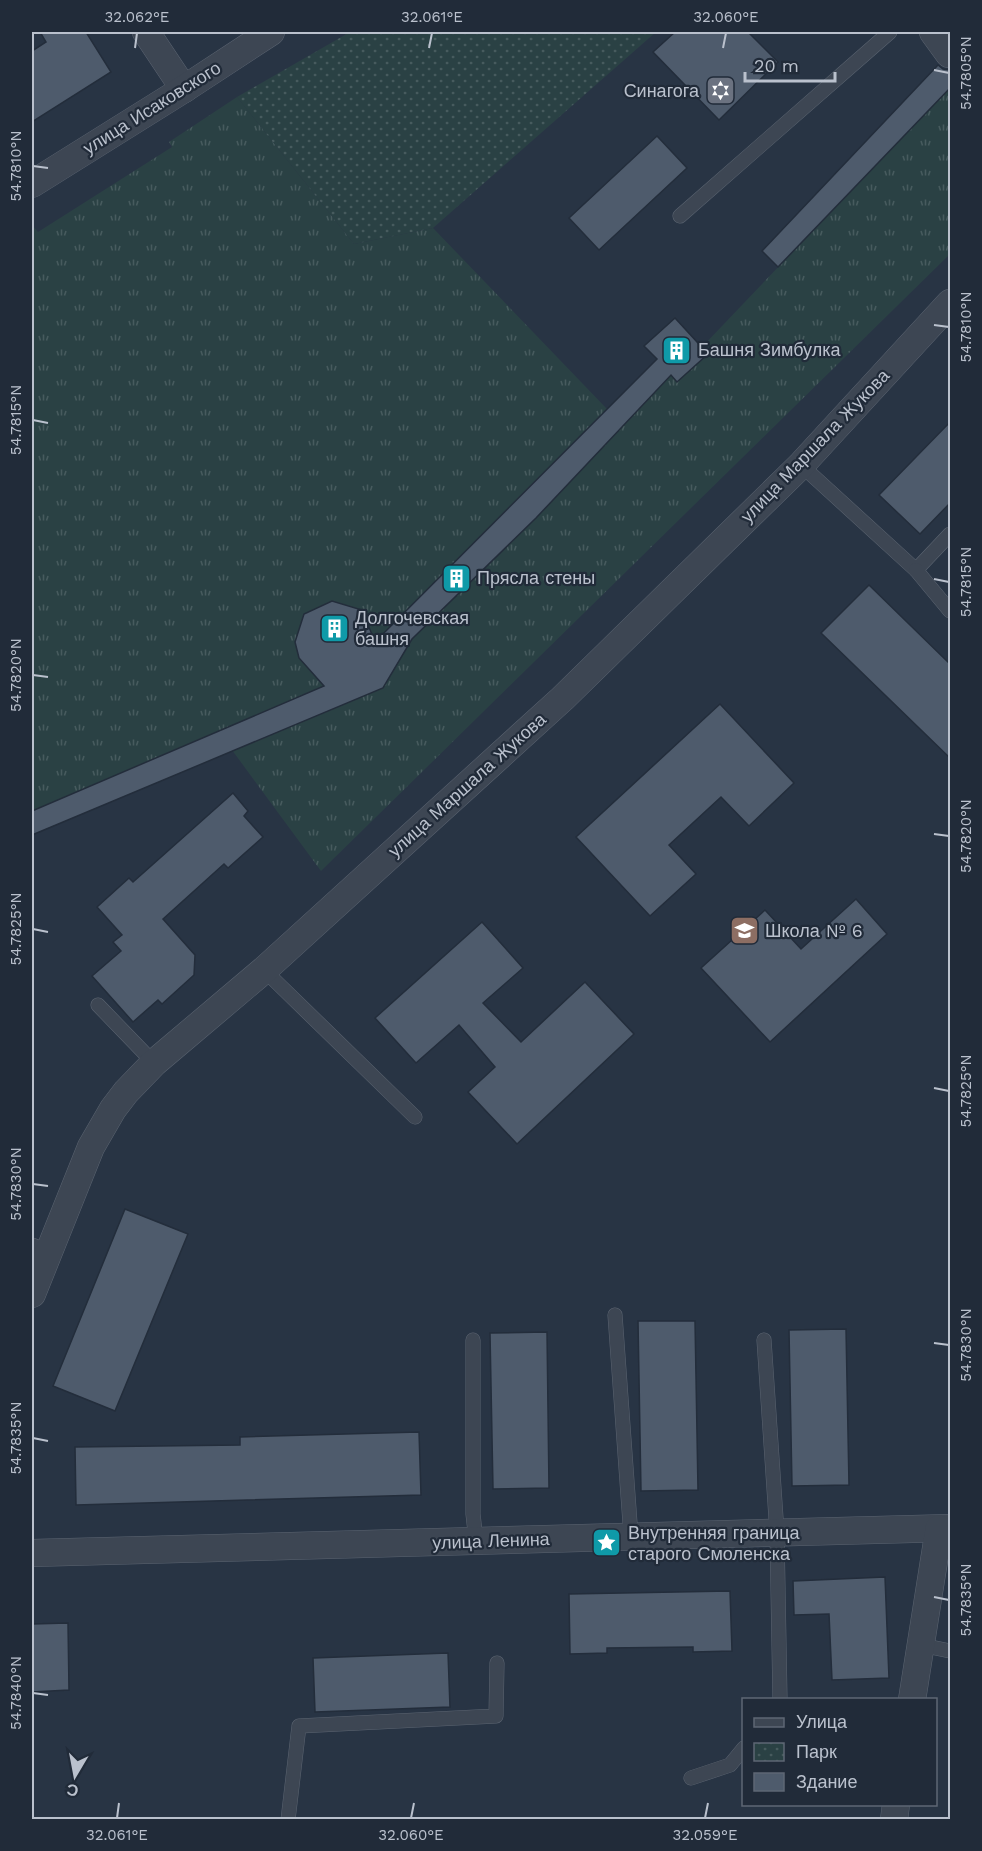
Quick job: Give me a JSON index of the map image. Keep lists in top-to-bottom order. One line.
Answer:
{"streets":{"street":["улица Исаковского","улица Маршала Жукова","улица Ленина"]},"places":{"synagogue":["Синагога"],"building":["Башня Зимбулка","Прясла стены","Долгочевская башня"],"school or university":["Школа № 6"],"place":["Внутренняя граница старого Смоленска"]},"legend":["Улица","Парк","Здание"],"scale_bar":"20 m","north":"bottom","coordinates":["32.062°E","32.061°E","32.060°E","54.7805°N","54.7810°N","54.7815°N","54.7820°N","54.7825°N","54.7830°N","54.7835°N","54.7840°N","32.059°E"]}
